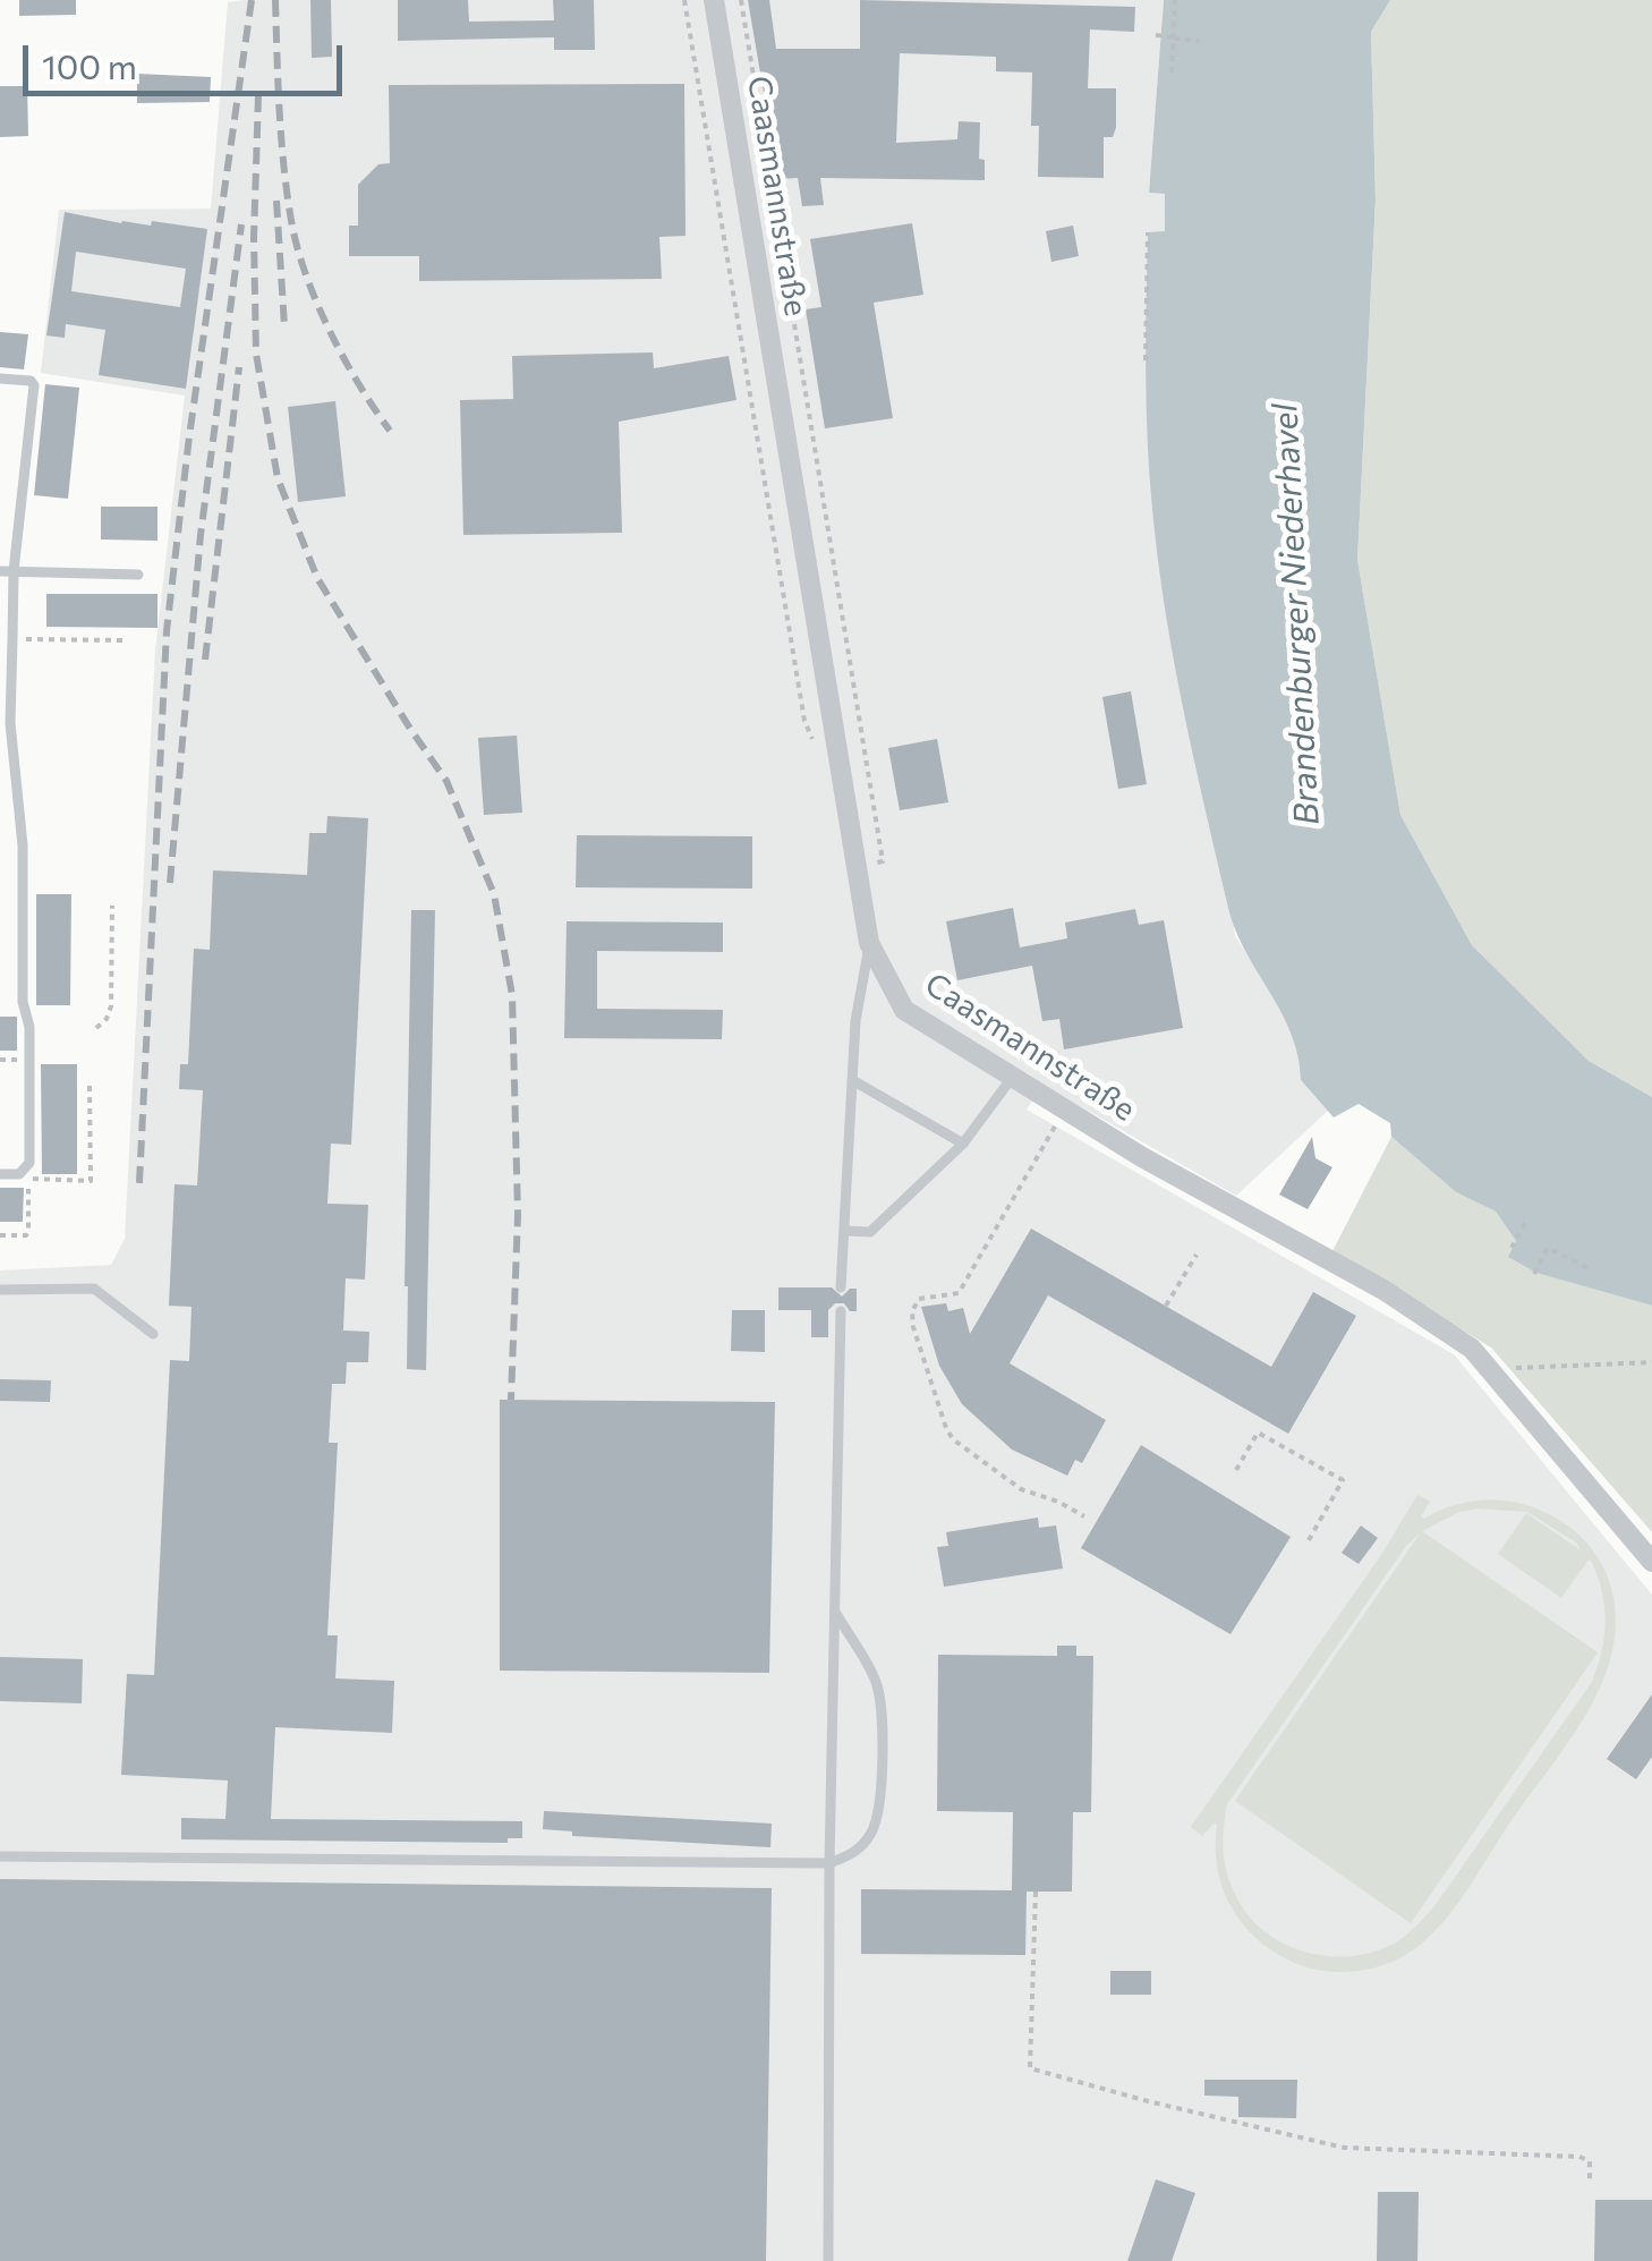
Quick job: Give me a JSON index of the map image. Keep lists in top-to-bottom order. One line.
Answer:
{"streets":{"street":["Caasmannstraße"]},"water":["Brandenburger Niederhavel"],"scale_bar":"100 m"}
